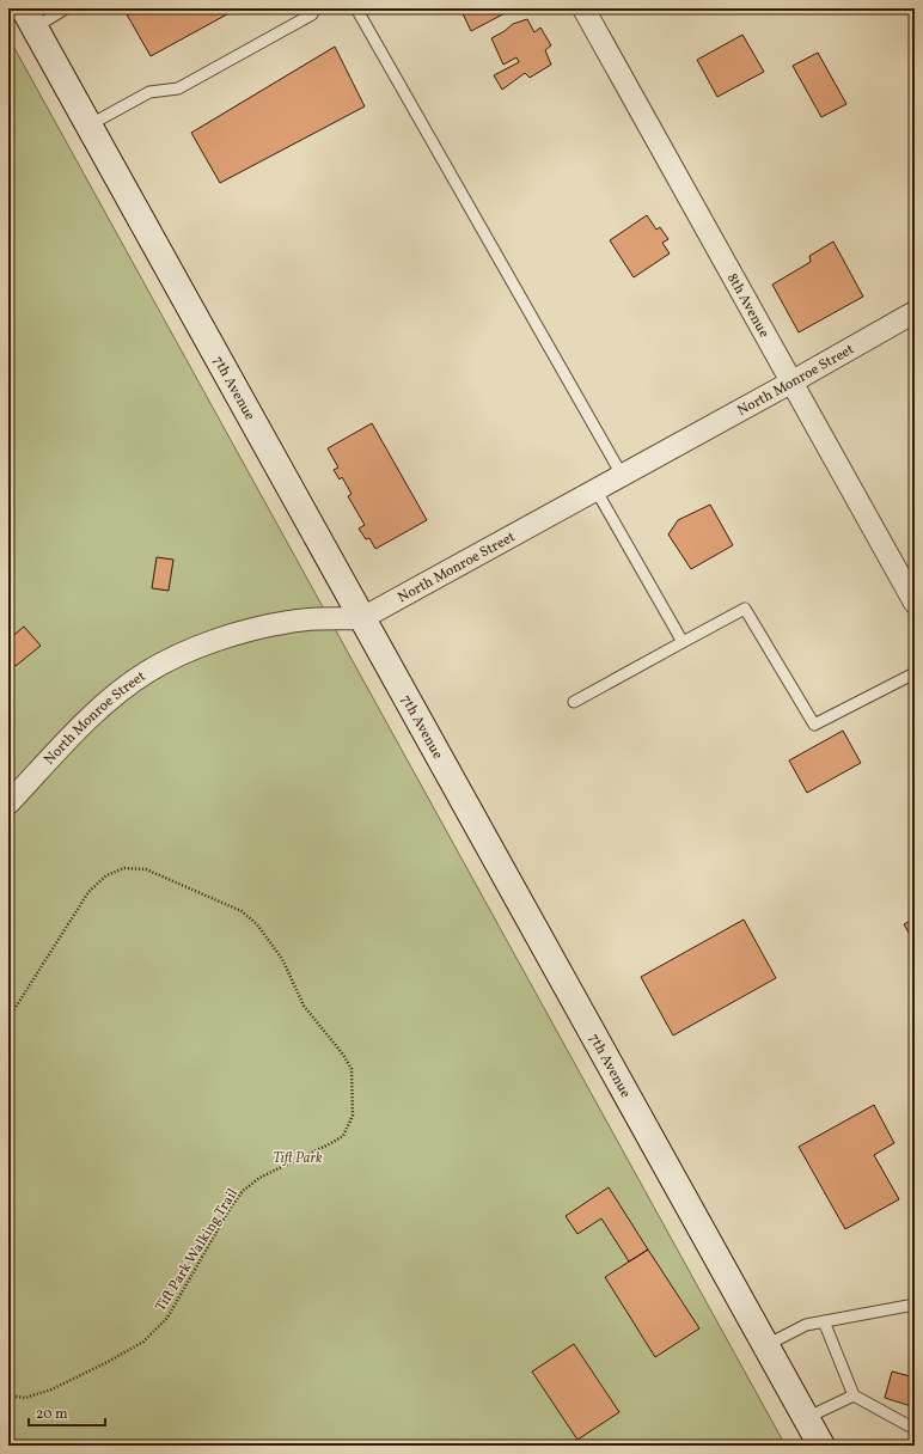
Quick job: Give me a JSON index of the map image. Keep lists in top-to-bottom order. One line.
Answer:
{"streets":{"street":["8th Avenue","North Monroe Street","7th Avenue"],"path":["Tift Park Walking Trail"]},"crossings":[["8th Avenue","North Monroe Street"],["North Monroe Street","7th Avenue"]],"parks":["Tift Park"],"scale_bar":"20 m"}
